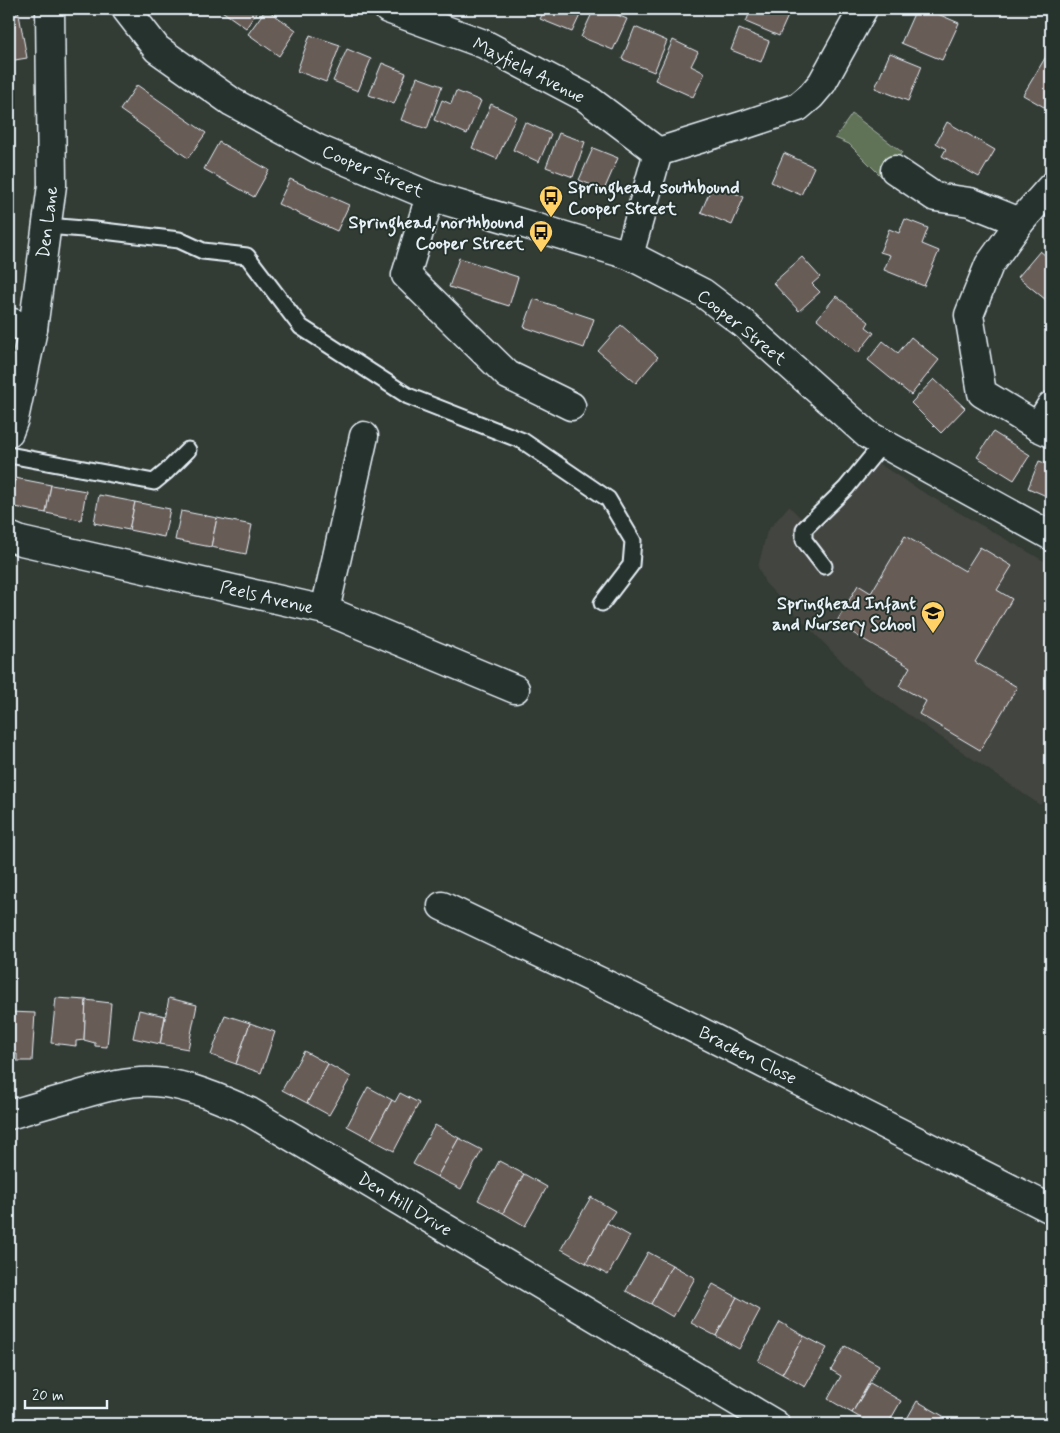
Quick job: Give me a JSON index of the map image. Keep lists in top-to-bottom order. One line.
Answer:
{"streets":{"street":["Mayfield Avenue","Cooper Street","Den Lane","Peels Avenue","Bracken Close","Den Hill Drive"]},"places":{"bus stop":["Springhead, southbound Cooper Street","Springhead, northbound Cooper Street"],"school or university":["Springhead Infant and Nursery School"]},"scale_bar":"20 m"}
